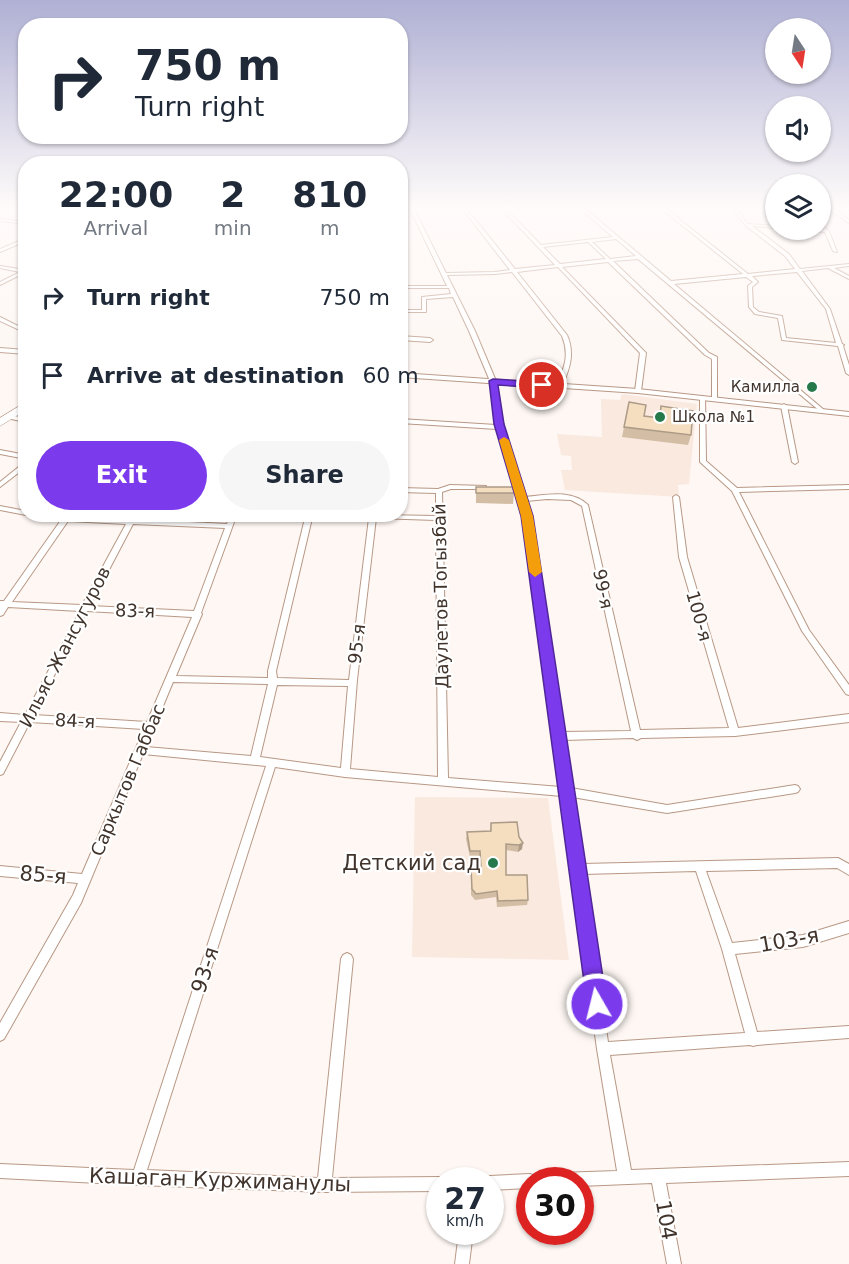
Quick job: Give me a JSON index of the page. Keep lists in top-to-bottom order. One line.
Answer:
{"streets":{"street":["99-я","Даулетов Тогызбай","83-я","100-я","95-я","Ильяс Жансугуров","84-я","Саркытов Габбас","85-я","103-я","93-я","Кашаган Куржиманулы","104"]},"crossings":[["83-я","Ильяс Жансугуров"],["83-я","Саркытов Габбас"],["Ильяс Жансугуров","84-я"],["84-я","Саркытов Габбас"],["Саркытов Габбас","85-я"],["93-я","Кашаган Куржиманулы"]],"places":["Камилла","Школа №1","Детский сад"],"north":"bottom","page":{"turn":["750 m","Turn right"],"eta":["22:00","Arrival","2","min","810","m"],"list":[{"name":"Turn right","value":"750 m"},{"name":"Arrive at destination","value":"60 m"}],"buttons":["Exit","Share"],"speed":"27 km/h","limit":"30"}}
